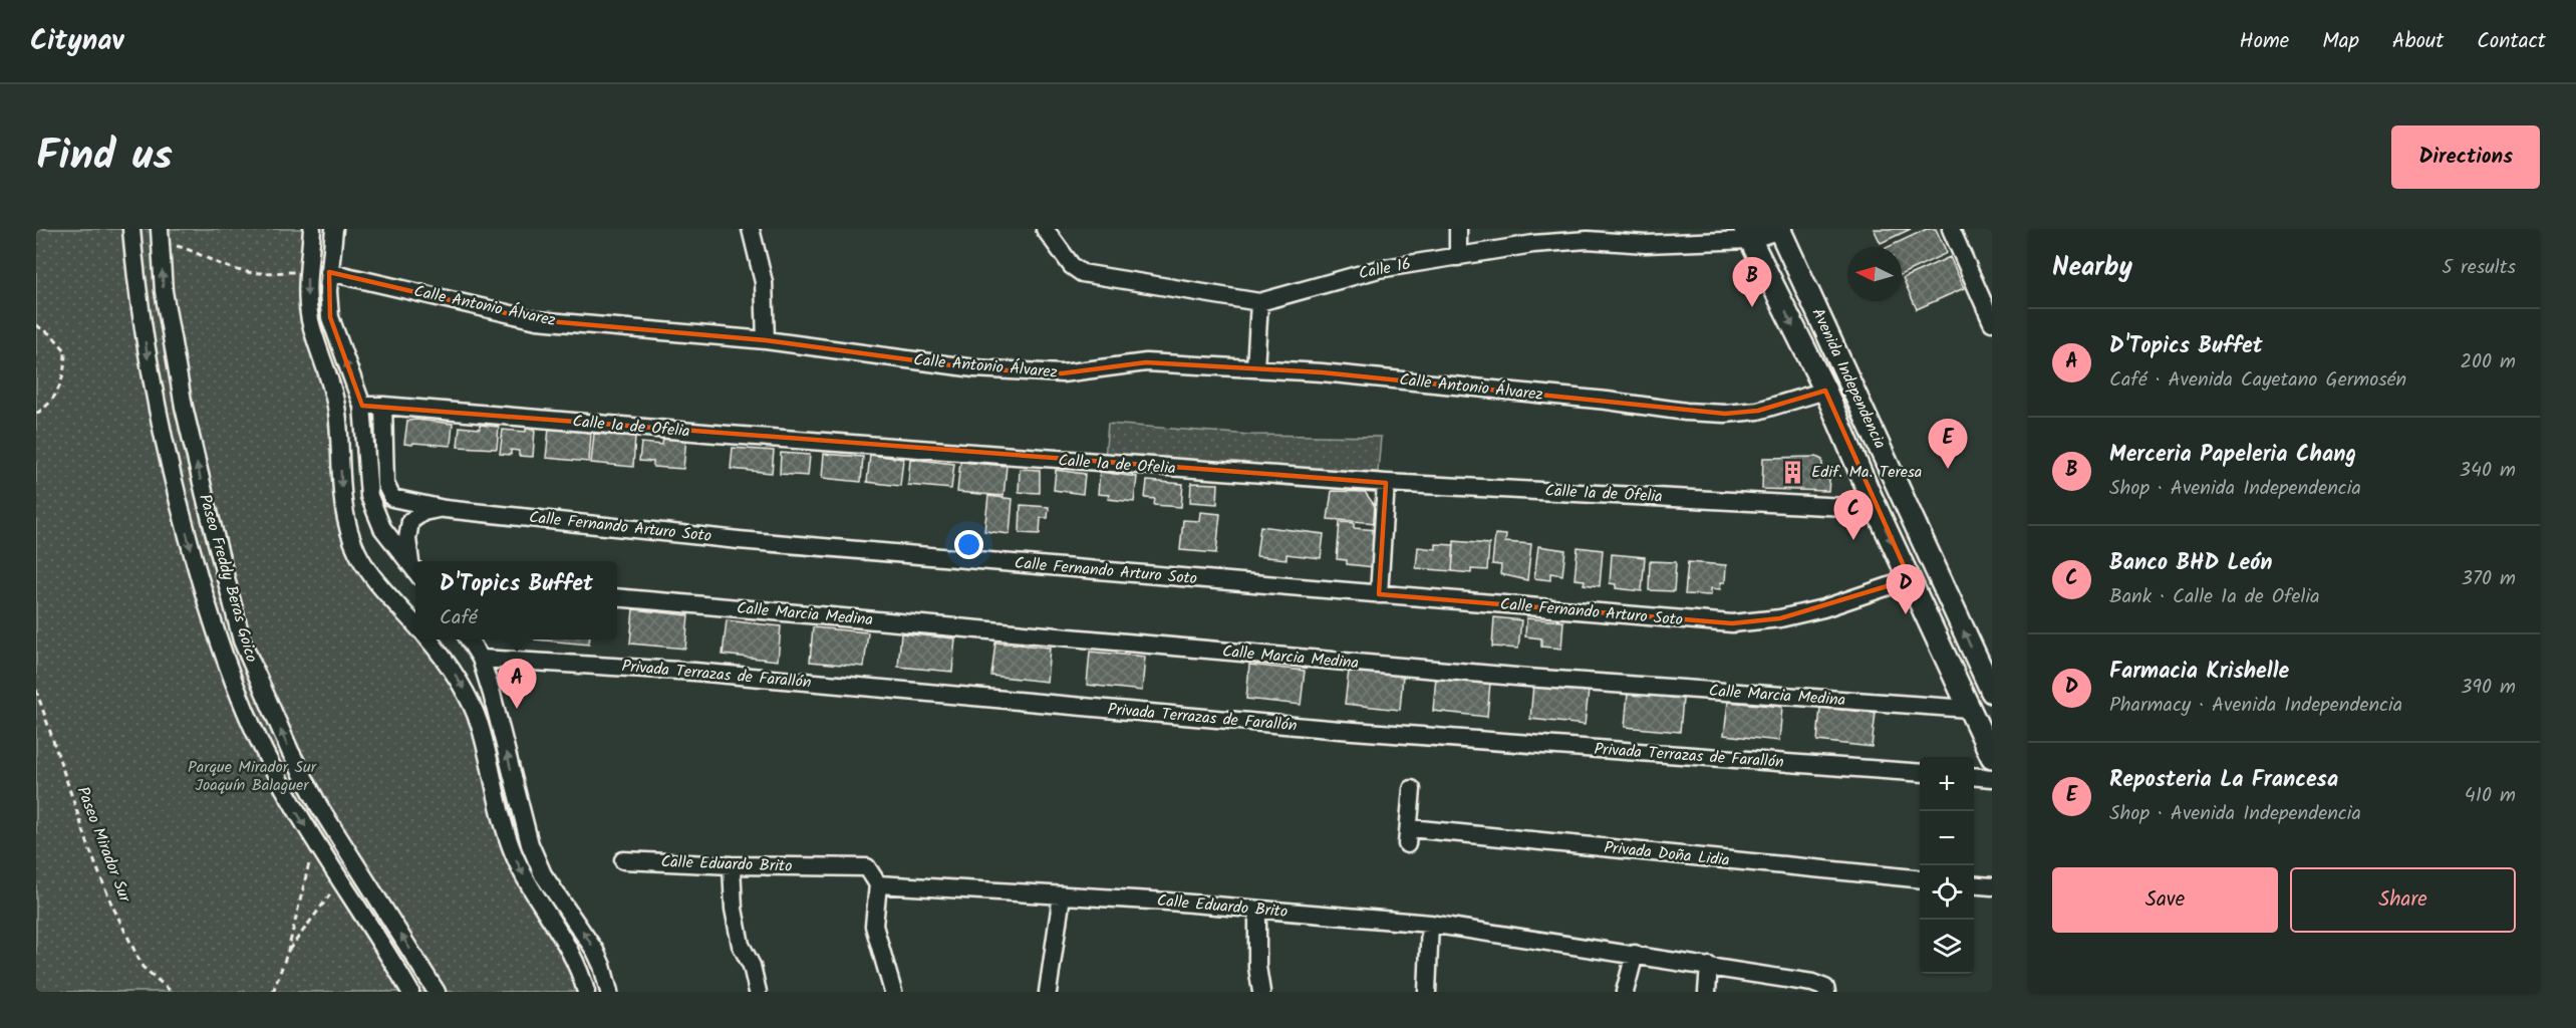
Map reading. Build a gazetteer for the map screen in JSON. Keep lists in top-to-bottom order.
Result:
{
  "streets": {
    "main road": ["Avenida Independencia"],
    "street": [
      "Calle 16",
      "Calle Antonio Álvarez",
      "Calle 1a de Ofelia",
      "Calle Fernando Arturo Soto",
      "Paseo Freddy Beras Goico",
      "Calle Marcia Medina",
      "Privada Terrazas de Farallón",
      "Privada Doña Lidia",
      "Calle Eduardo Brito"
    ],
    "path": ["Paseo Mirador Sur"]
  },
  "crossings": [
    ["Calle 16", "Avenida Independencia"],
    ["Calle Antonio Álvarez", "Avenida Independencia"],
    ["Avenida Independencia", "Calle 1a de Ofelia"],
    ["Avenida Independencia", "Calle Fernando Arturo Soto"],
    ["Avenida Independencia", "Calle Marcia Medina"],
    ["Calle 1a de Ofelia", "Calle Fernando Arturo Soto"]
  ],
  "parks": ["Parque Mirador Sur Joaquín Balaguer"],
  "places": {
    "building": ["Edif. Ma. Teresa"]
  },
  "north": "left",
  "page": {
    "header": "Citynav",
    "nav": [
      "Home",
      "Map",
      "About",
      "Contact"
    ],
    "title": "Find us",
    "buttons": [
      "Directions",
      ["Save", "Share"]
    ],
    "heading": ["Nearby", "5 results"],
    "pins": [
      "B",
      "E",
      "C",
      "D",
      "A"
    ],
    "list": [
      {
        "mark": "A",
        "name": "D'Topics Buffet",
        "note": "Café · Avenida Cayetano Germosén",
        "value": "200 m"
      },
      {
        "mark": "B",
        "name": "Merceria Papeleria Chang",
        "note": "Shop · Avenida Independencia",
        "value": "340 m"
      },
      {
        "mark": "C",
        "name": "Banco BHD León",
        "note": "Bank · Calle 1a de Ofelia",
        "value": "370 m"
      },
      {
        "mark": "D",
        "name": "Farmacia Krishelle",
        "note": "Pharmacy · Avenida Independencia",
        "value": "390 m"
      },
      {
        "mark": "E",
        "name": "Reposteria La Francesa",
        "note": "Shop · Avenida Independencia",
        "value": "410 m"
      }
    ],
    "popup": ["D'Topics Buffet", "Café"],
    "map_buttons": ["+", "−"]
  }
}
